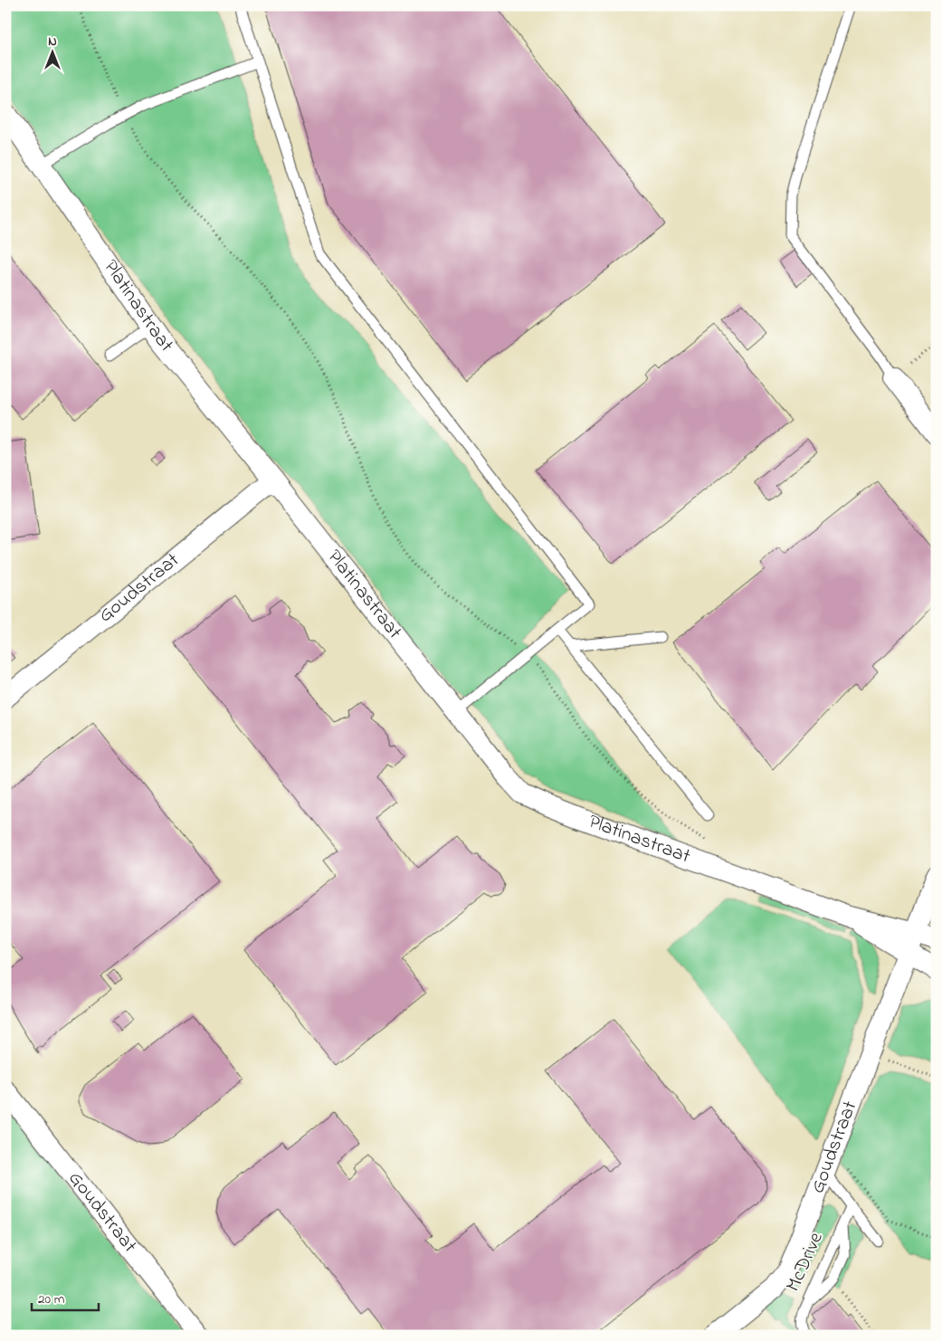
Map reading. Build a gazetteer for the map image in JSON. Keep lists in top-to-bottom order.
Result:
{
  "streets": {
    "street": ["Platinastraat", "Goudstraat"],
    "lane": ["McDrive"]
  },
  "crossings": [
    ["Platinastraat", "Goudstraat"]
  ],
  "scale_bar": "20 m",
  "north": "top"
}
